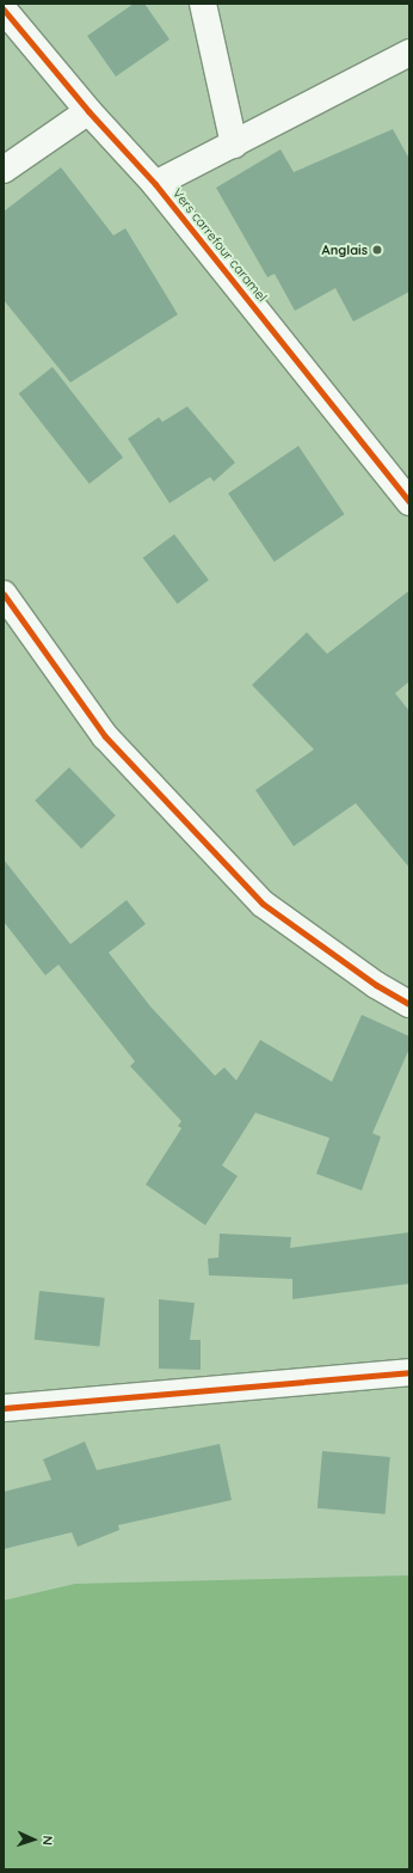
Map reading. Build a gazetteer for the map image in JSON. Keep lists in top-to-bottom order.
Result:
{
  "streets": {
    "street": ["Vers carrefour caramel"]
  },
  "places": ["Anglais"],
  "north": "right"
}
